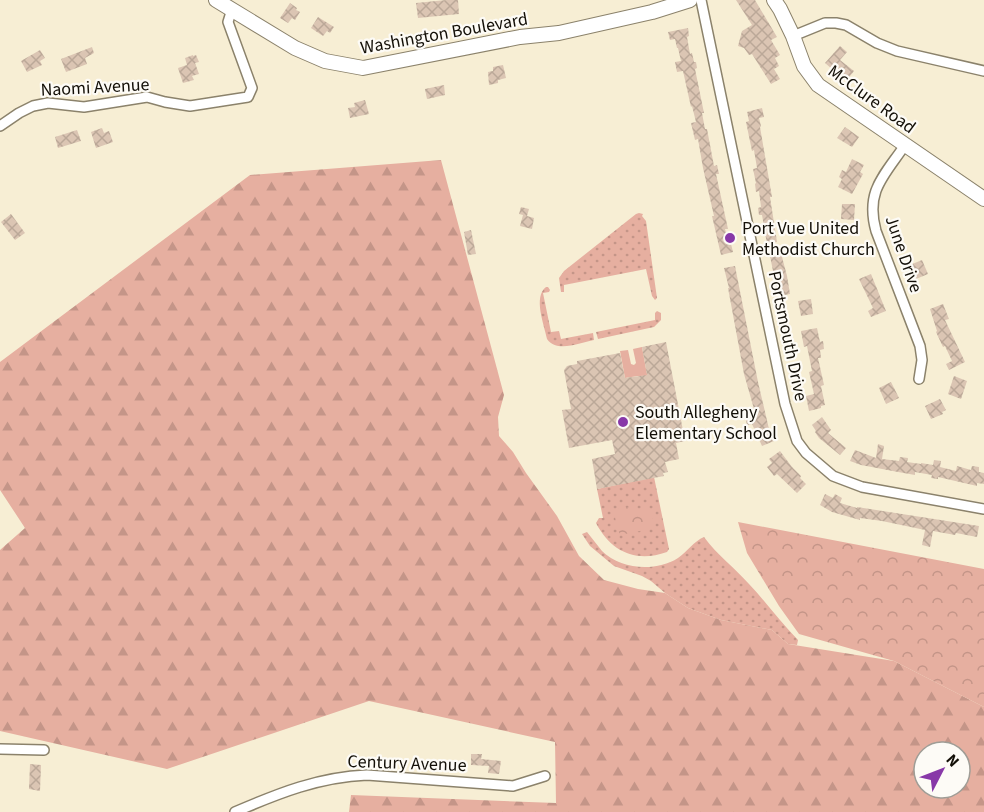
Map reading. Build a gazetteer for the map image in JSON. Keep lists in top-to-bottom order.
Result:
{
  "streets": {
    "street": [
      "Washington Boulevard",
      "Naomi Avenue",
      "McClure Road",
      "June Drive",
      "Portsmouth Drive",
      "Century Avenue"
    ]
  },
  "crossings": [
    ["Washington Boulevard", "Naomi Avenue"],
    ["McClure Road", "June Drive"]
  ],
  "places": ["Port Vue United Methodist Church", "South Allegheny Elementary School"],
  "north": "top right"
}
